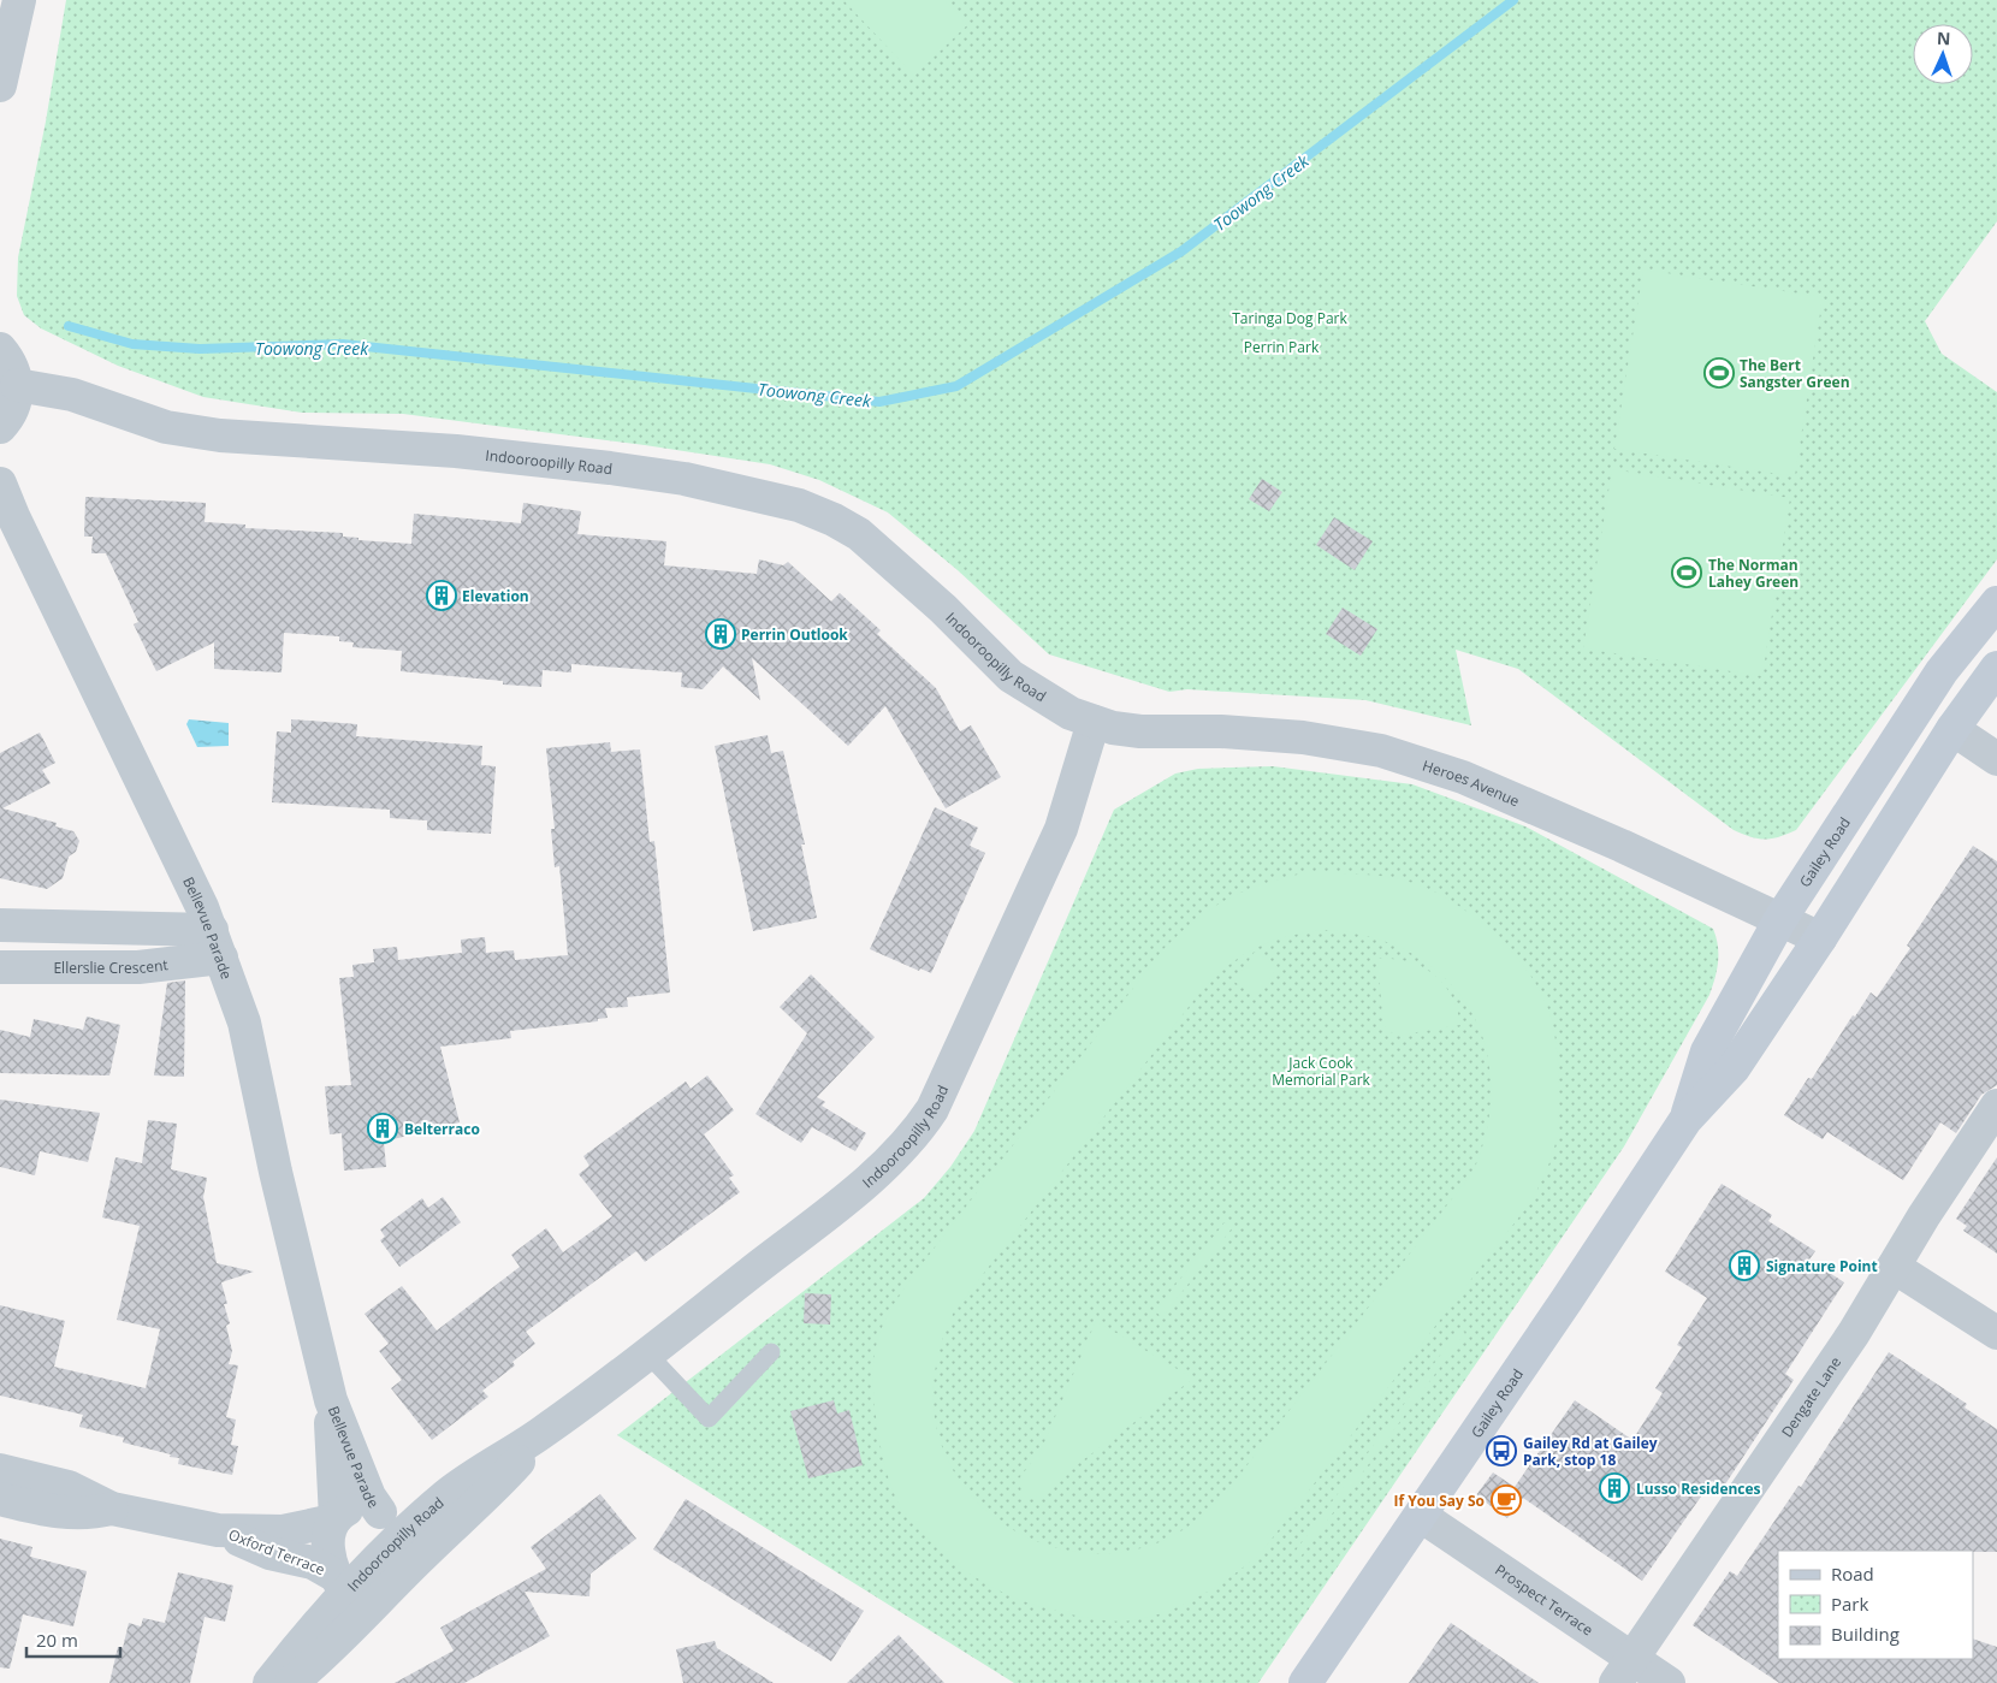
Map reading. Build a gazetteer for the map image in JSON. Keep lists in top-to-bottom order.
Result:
{
  "streets": {
    "main road": ["Gailey Road"],
    "street": [
      "Indooroopilly Road",
      "Heroes Avenue",
      "Bellevue Parade",
      "Ellerslie Crescent",
      "Dengate Lane",
      "Oxford Terrace",
      "Prospect Terrace"
    ]
  },
  "crossings": [
    ["Indooroopilly Road", "Heroes Avenue"],
    ["Indooroopilly Road", "Bellevue Parade"],
    ["Indooroopilly Road", "Oxford Terrace"],
    ["Heroes Avenue", "Gailey Road"],
    ["Gailey Road", "Prospect Terrace"],
    ["Bellevue Parade", "Ellerslie Crescent"],
    ["Bellevue Parade", "Oxford Terrace"],
    ["Dengate Lane", "Prospect Terrace"]
  ],
  "water": ["Toowong Creek"],
  "parks": ["Taringa Dog Park", "Perrin Park", "Jack Cook Memorial Park"],
  "places": {
    "sports": ["The Bert Sangster Green", "The Norman Lahey Green"],
    "building": [
      "Elevation",
      "Perrin Outlook",
      "Belterraco",
      "Signature Point",
      "Lusso Residences"
    ],
    "bus stop": ["Gailey Rd at Gailey Park, stop 18"],
    "cafe": ["If You Say So"]
  },
  "legend": ["Road", "Park", "Building"],
  "scale_bar": "20 m",
  "north": "top"
}
